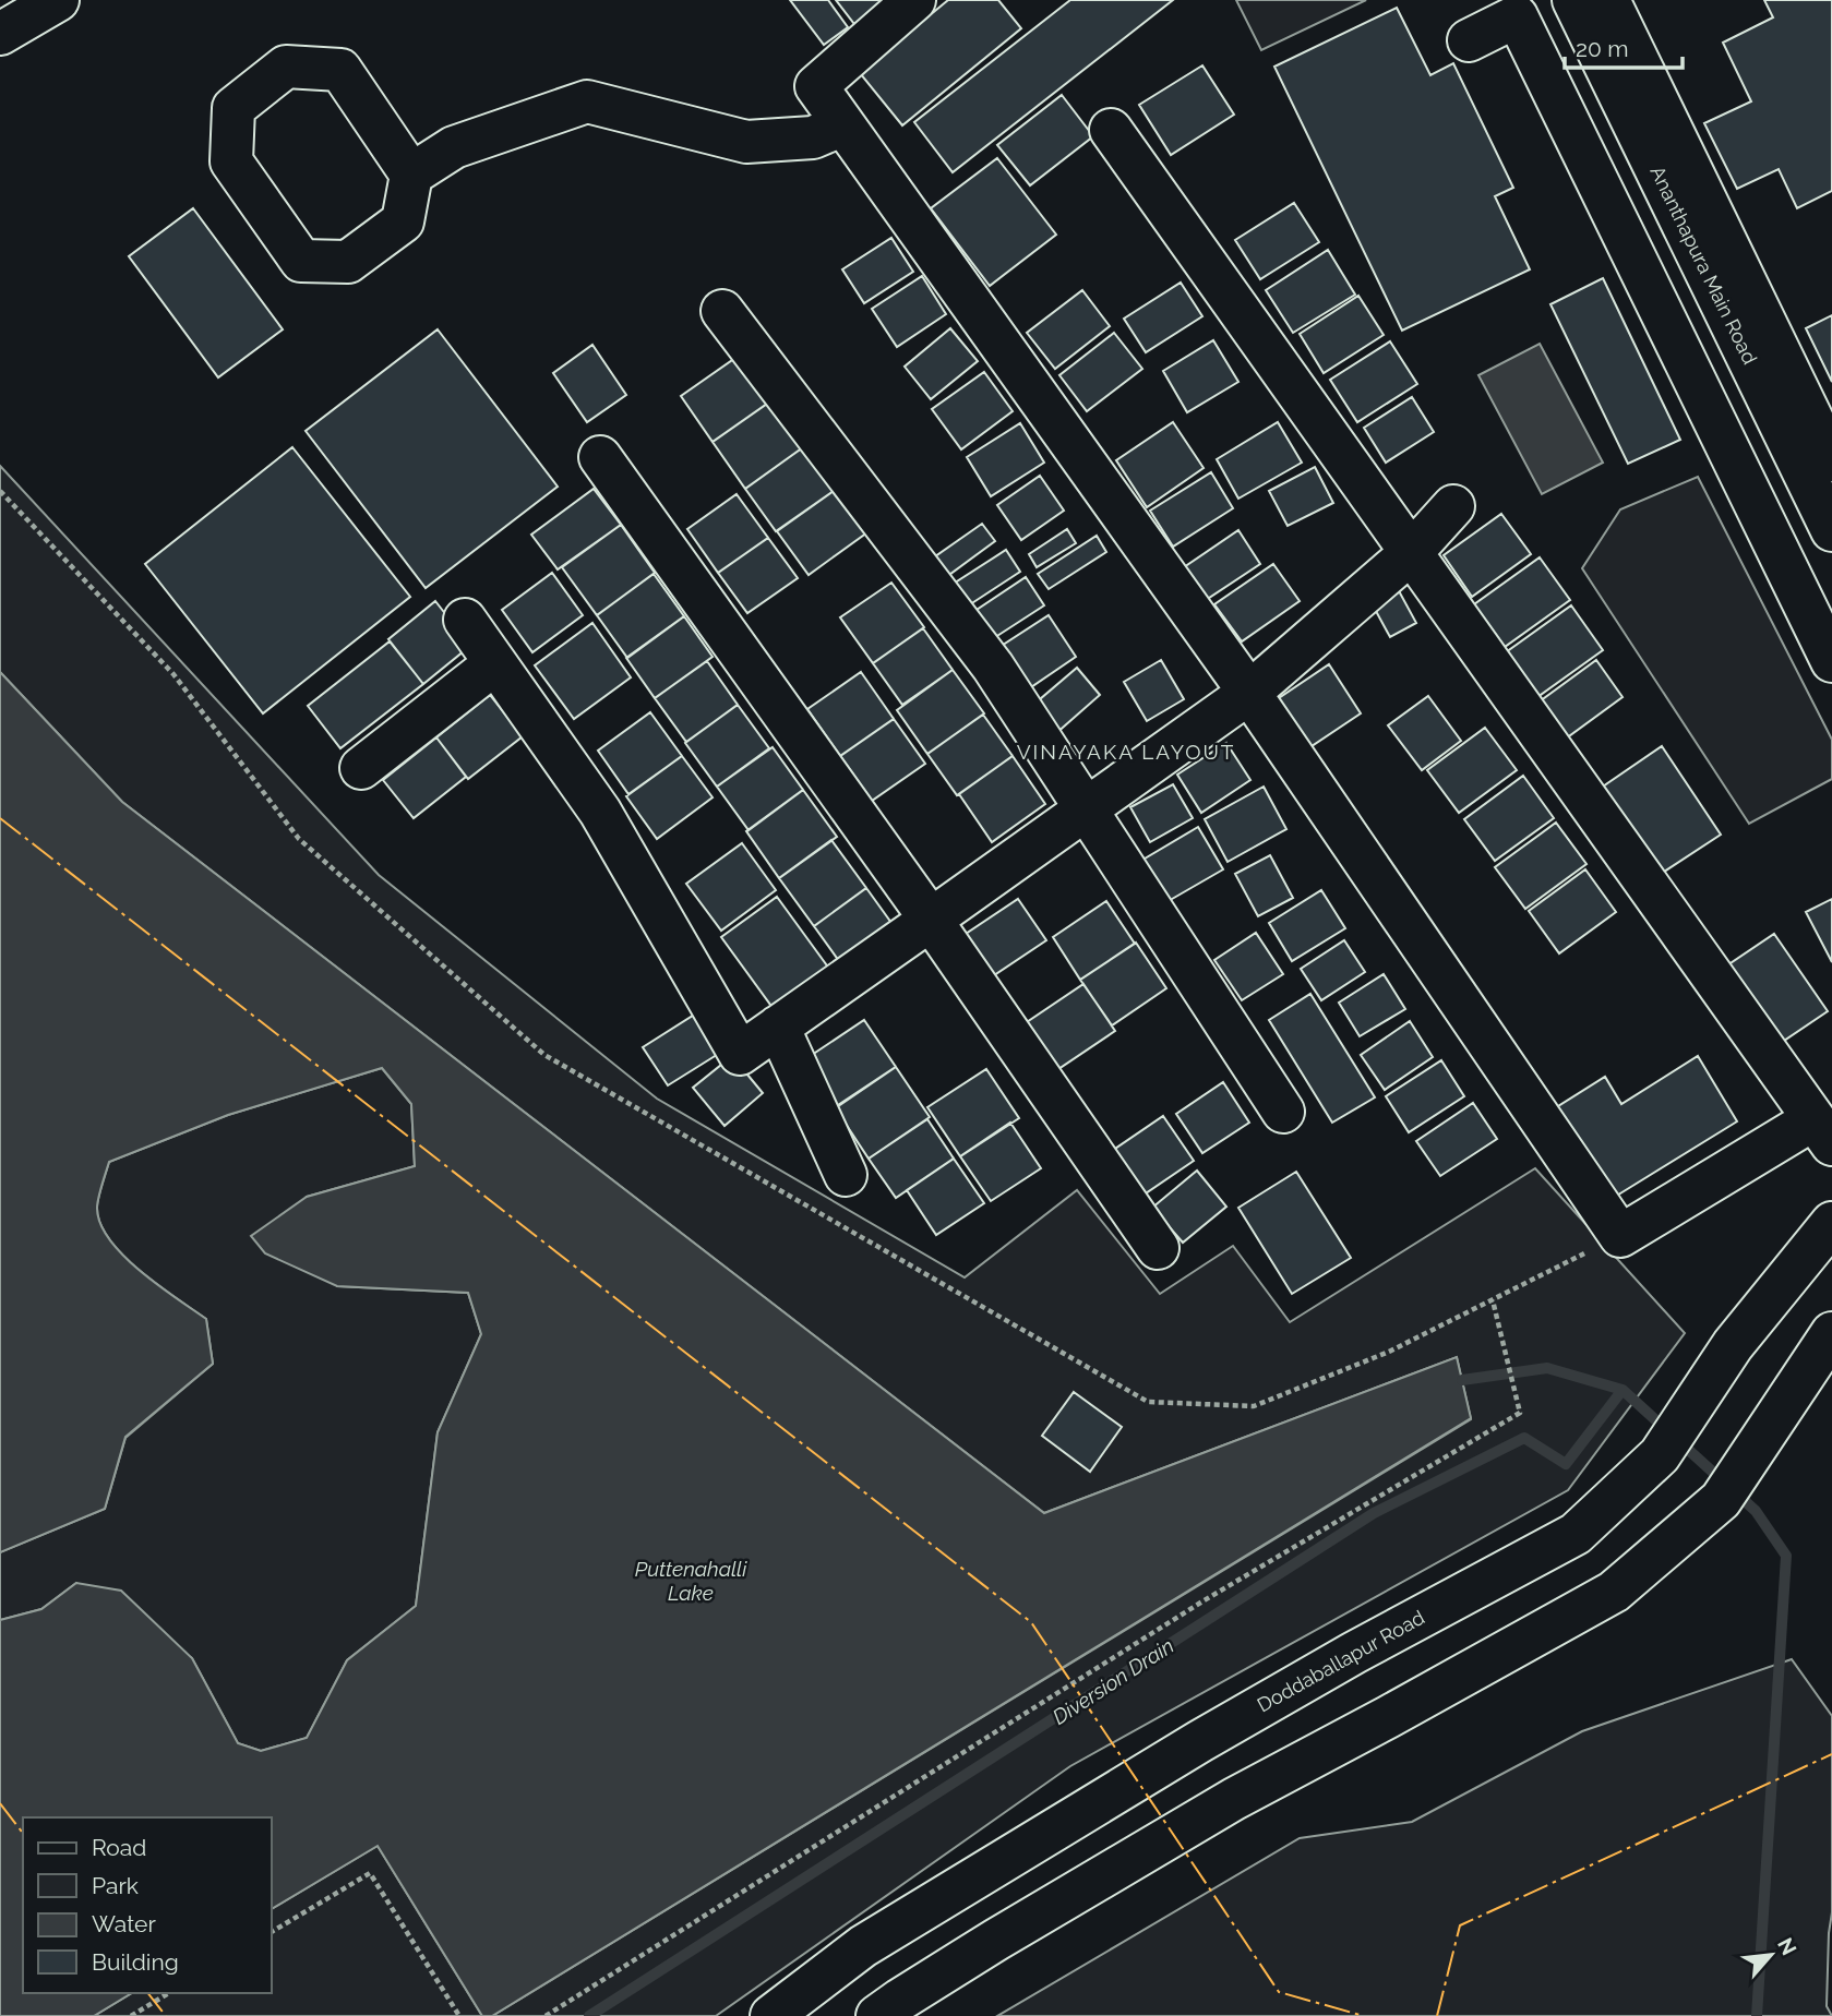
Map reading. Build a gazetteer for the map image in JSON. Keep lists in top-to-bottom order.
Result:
{
  "streets": {
    "street": ["Ananthapura Main Road", "Doddaballapur Road"]
  },
  "districts": ["VINAYAKA LAYOUT"],
  "water": ["Puttenahalli Lake", "Diversion Drain"],
  "legend": [
    "Road",
    "Park",
    "Water",
    "Building"
  ],
  "scale_bar": "20 m",
  "north": "top right"
}
